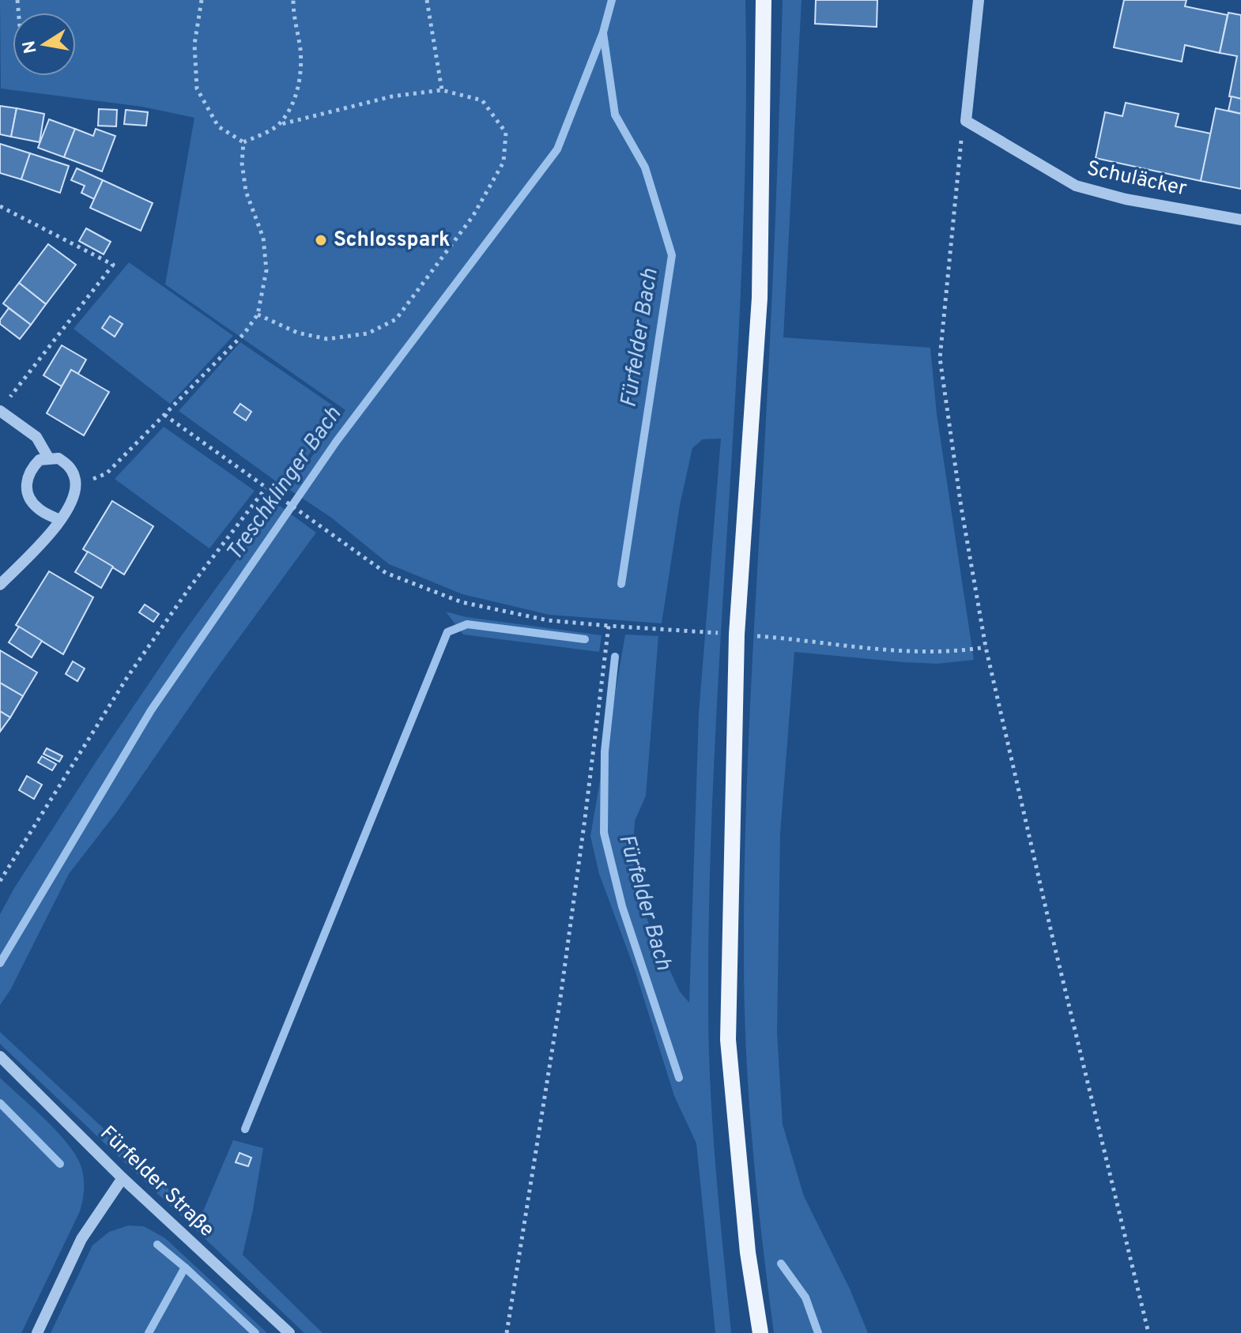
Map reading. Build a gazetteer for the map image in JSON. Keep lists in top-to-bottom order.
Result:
{
  "streets": {
    "street": ["Schuläcker", "Fürfelder Straße"]
  },
  "water": ["Fürfelder Bach", "Treschklinger Bach"],
  "places": ["Schlosspark"],
  "north": "left"
}
